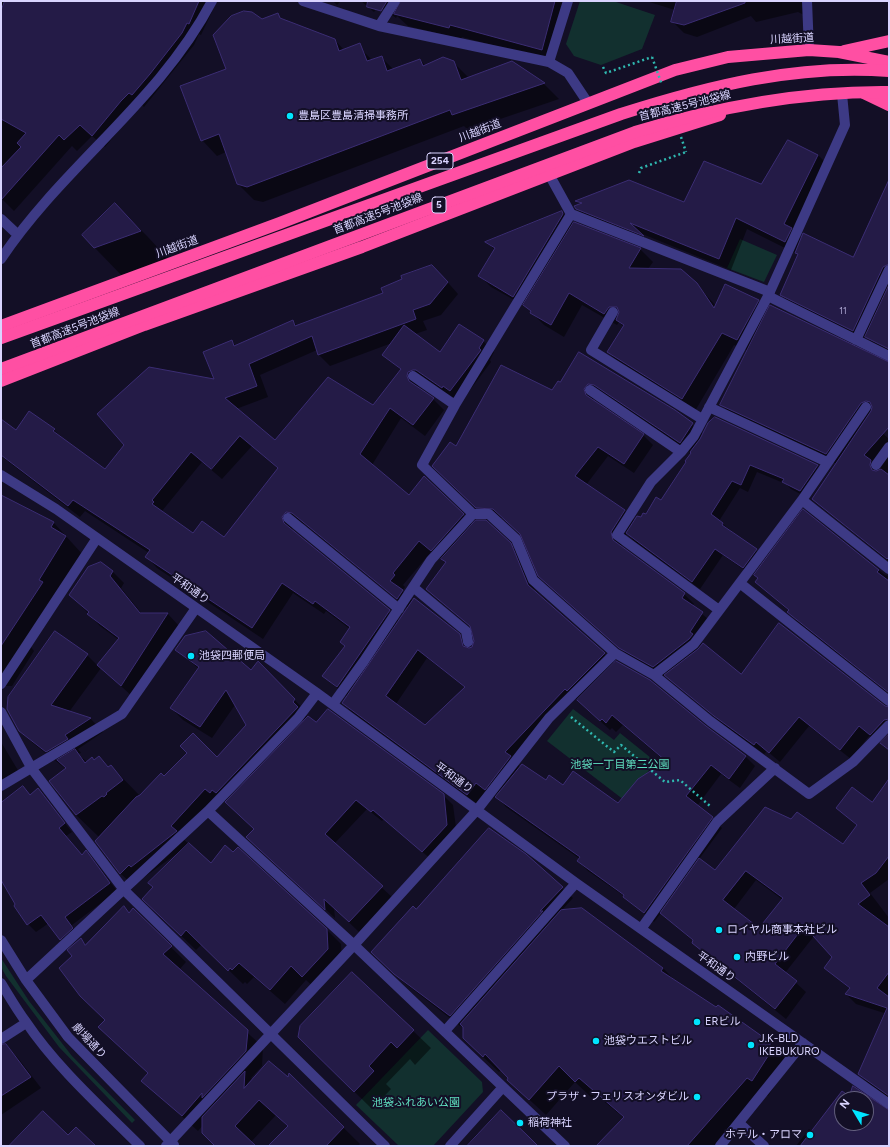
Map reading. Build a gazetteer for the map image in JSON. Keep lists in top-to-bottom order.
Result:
{
  "streets": {
    "highway": [
      "川越街道",
      "首都高速5号池袋線",
      "254",
      "5"
    ],
    "street": ["平和通り", "劇場通り"]
  },
  "parks": ["池袋一丁目第二公園", "池袋ふれあい公園"],
  "places": [
    "豊島区豊島清掃事務所",
    "池袋四郵便局",
    "ロイヤル商事本社ビル",
    "内野ビル",
    "ERビル",
    "池袋ウエストビル",
    "J.K-BLD IKEBUKURO",
    "プラザ・フェリスオンダビル",
    "稲荷神社",
    "ホテル・アロマ"
  ],
  "house_numbers": ["11"],
  "north": "top left"
}
